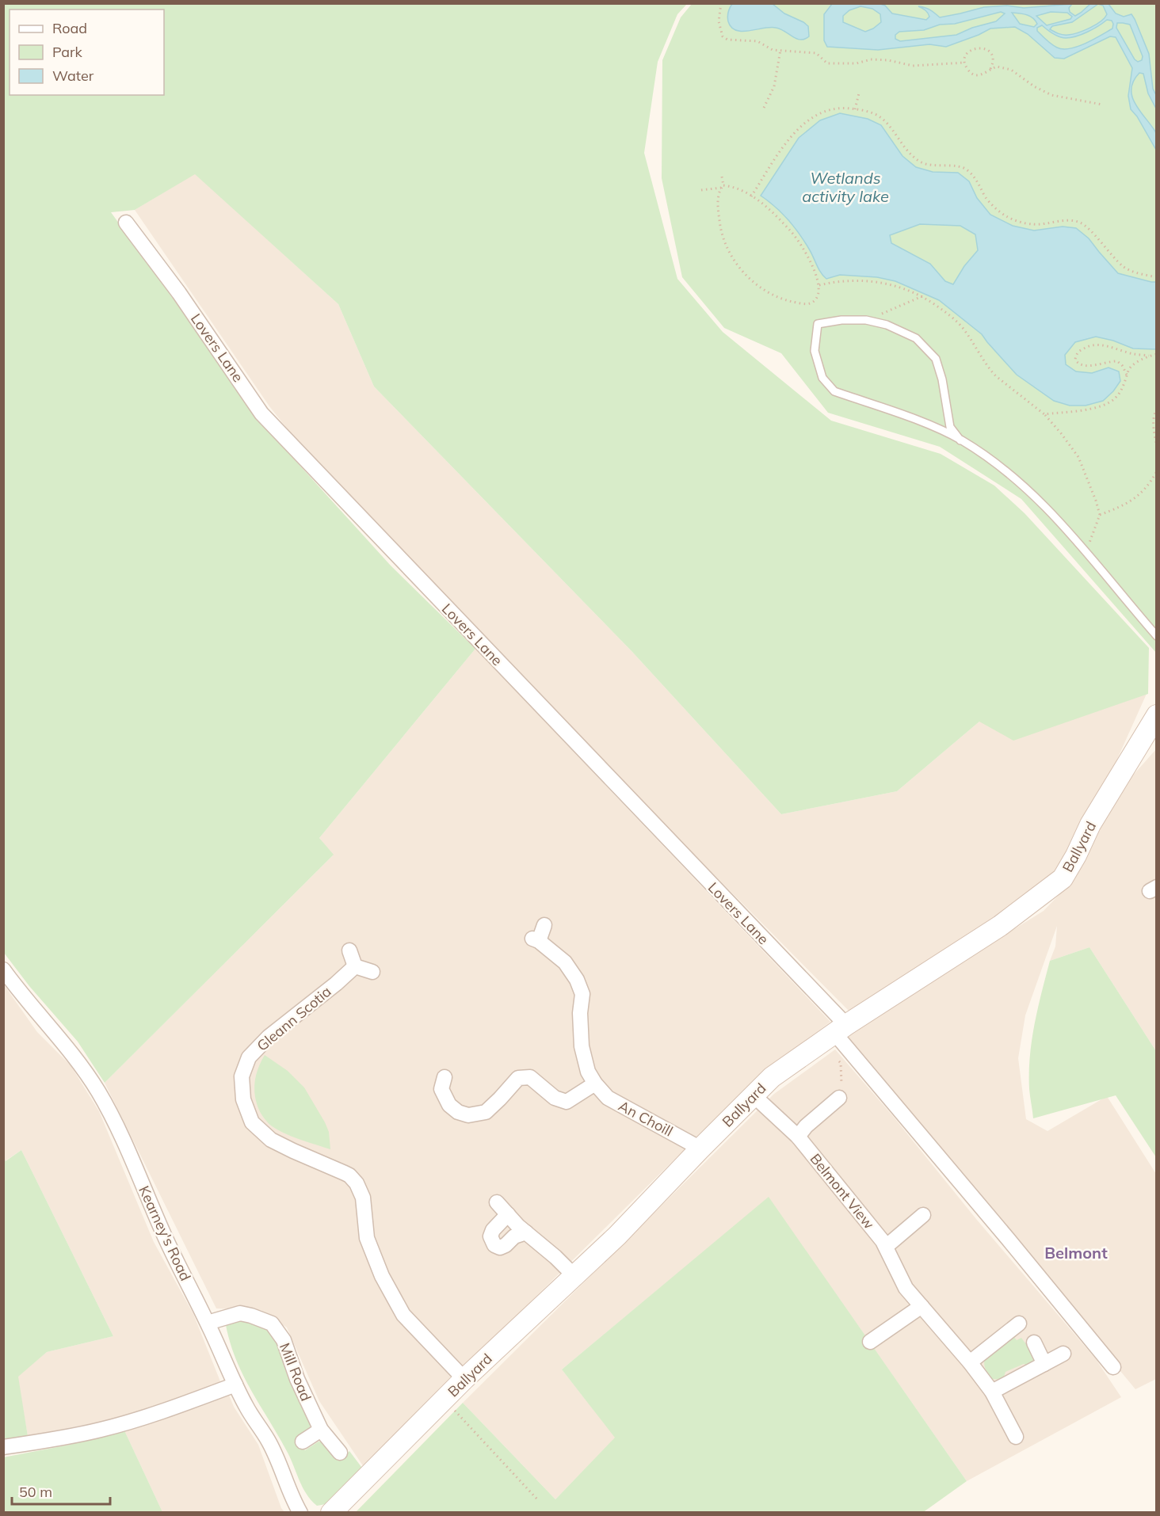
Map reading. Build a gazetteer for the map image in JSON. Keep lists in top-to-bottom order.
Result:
{
  "streets": {
    "street": [
      "Lovers Lane",
      "Ballyard",
      "Gleann Scotia",
      "An Choill",
      "Belmont View",
      "Kearney's Road",
      "Mill Road"
    ]
  },
  "crossings": [
    ["Lovers Lane", "Ballyard"],
    ["Ballyard", "Gleann Scotia"],
    ["Ballyard", "An Choill"],
    ["Ballyard", "Belmont View"],
    ["Kearney's Road", "Mill Road"]
  ],
  "districts": ["Belmont"],
  "water": ["Wetlands activity lake"],
  "legend": ["Road", "Park", "Water"],
  "scale_bar": "50 m"
}
